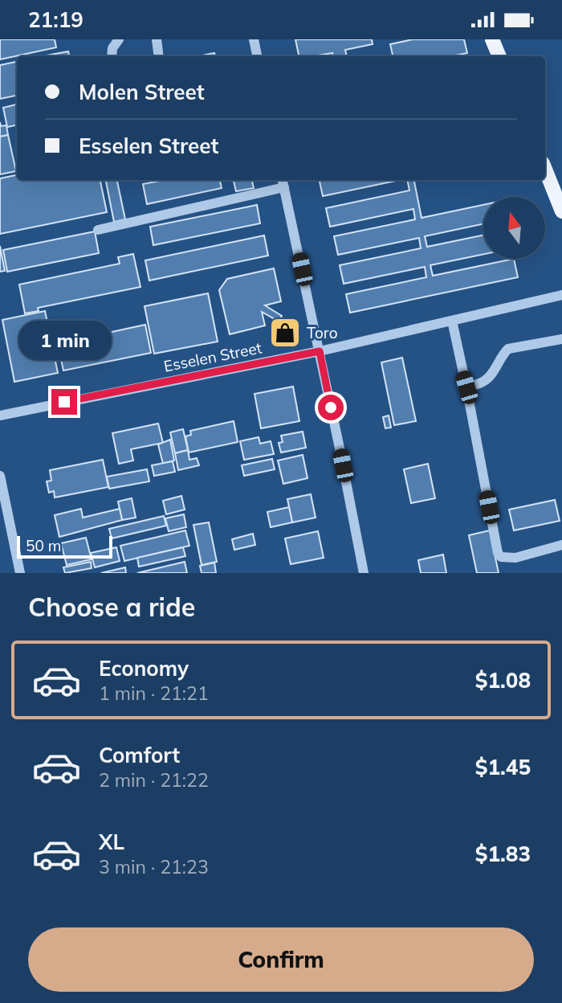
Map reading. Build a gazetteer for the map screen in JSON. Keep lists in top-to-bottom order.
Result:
{
  "streets": {
    "street": ["Esselen Street"]
  },
  "places": {
    "shop": ["Toro"]
  },
  "scale_bar": "50 m",
  "north": "top",
  "page": {
    "status": "21:19",
    "banner": ["Molen Street", "Esselen Street"],
    "bubble": "1 min",
    "scale": "50 m",
    "heading": "Choose a ride",
    "list": [
      {
        "name": "Economy",
        "note": "1 min · 21:21",
        "value": "$1.08"
      },
      {
        "name": "Comfort",
        "note": "2 min · 21:22",
        "value": "$1.45"
      },
      {
        "name": "XL",
        "note": "3 min · 21:23",
        "value": "$1.83"
      }
    ],
    "buttons": "Confirm"
  }
}
